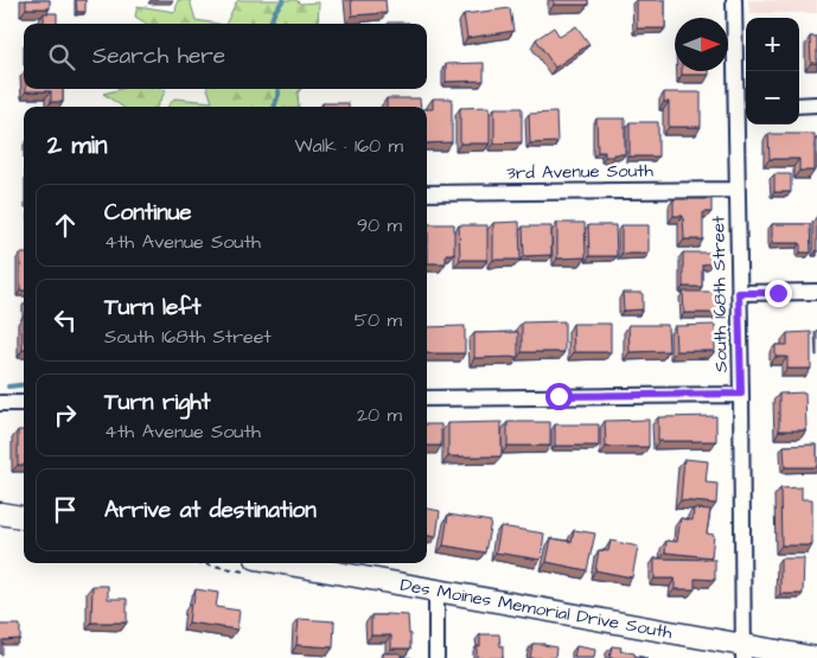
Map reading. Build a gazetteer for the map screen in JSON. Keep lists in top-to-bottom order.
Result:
{
  "streets": {
    "main road": ["Des Moines Memorial Drive South"],
    "street": ["3rd Avenue South", "South 168th Street"]
  },
  "crossings": [
    ["3rd Avenue South", "South 168th Street"],
    ["South 168th Street", "Des Moines Memorial Drive South"]
  ],
  "north": "right",
  "page": {
    "map_buttons": ["+", "−"],
    "search": "Search here",
    "heading": ["2 min", "Walk · 160 m"],
    "list": [
      ["Continue", "4th Avenue South", "90 m"],
      ["Turn left", "South 168th Street", "50 m"],
      ["Turn right", "4th Avenue South", "20 m"],
      "Arrive at destination"
    ]
  }
}
